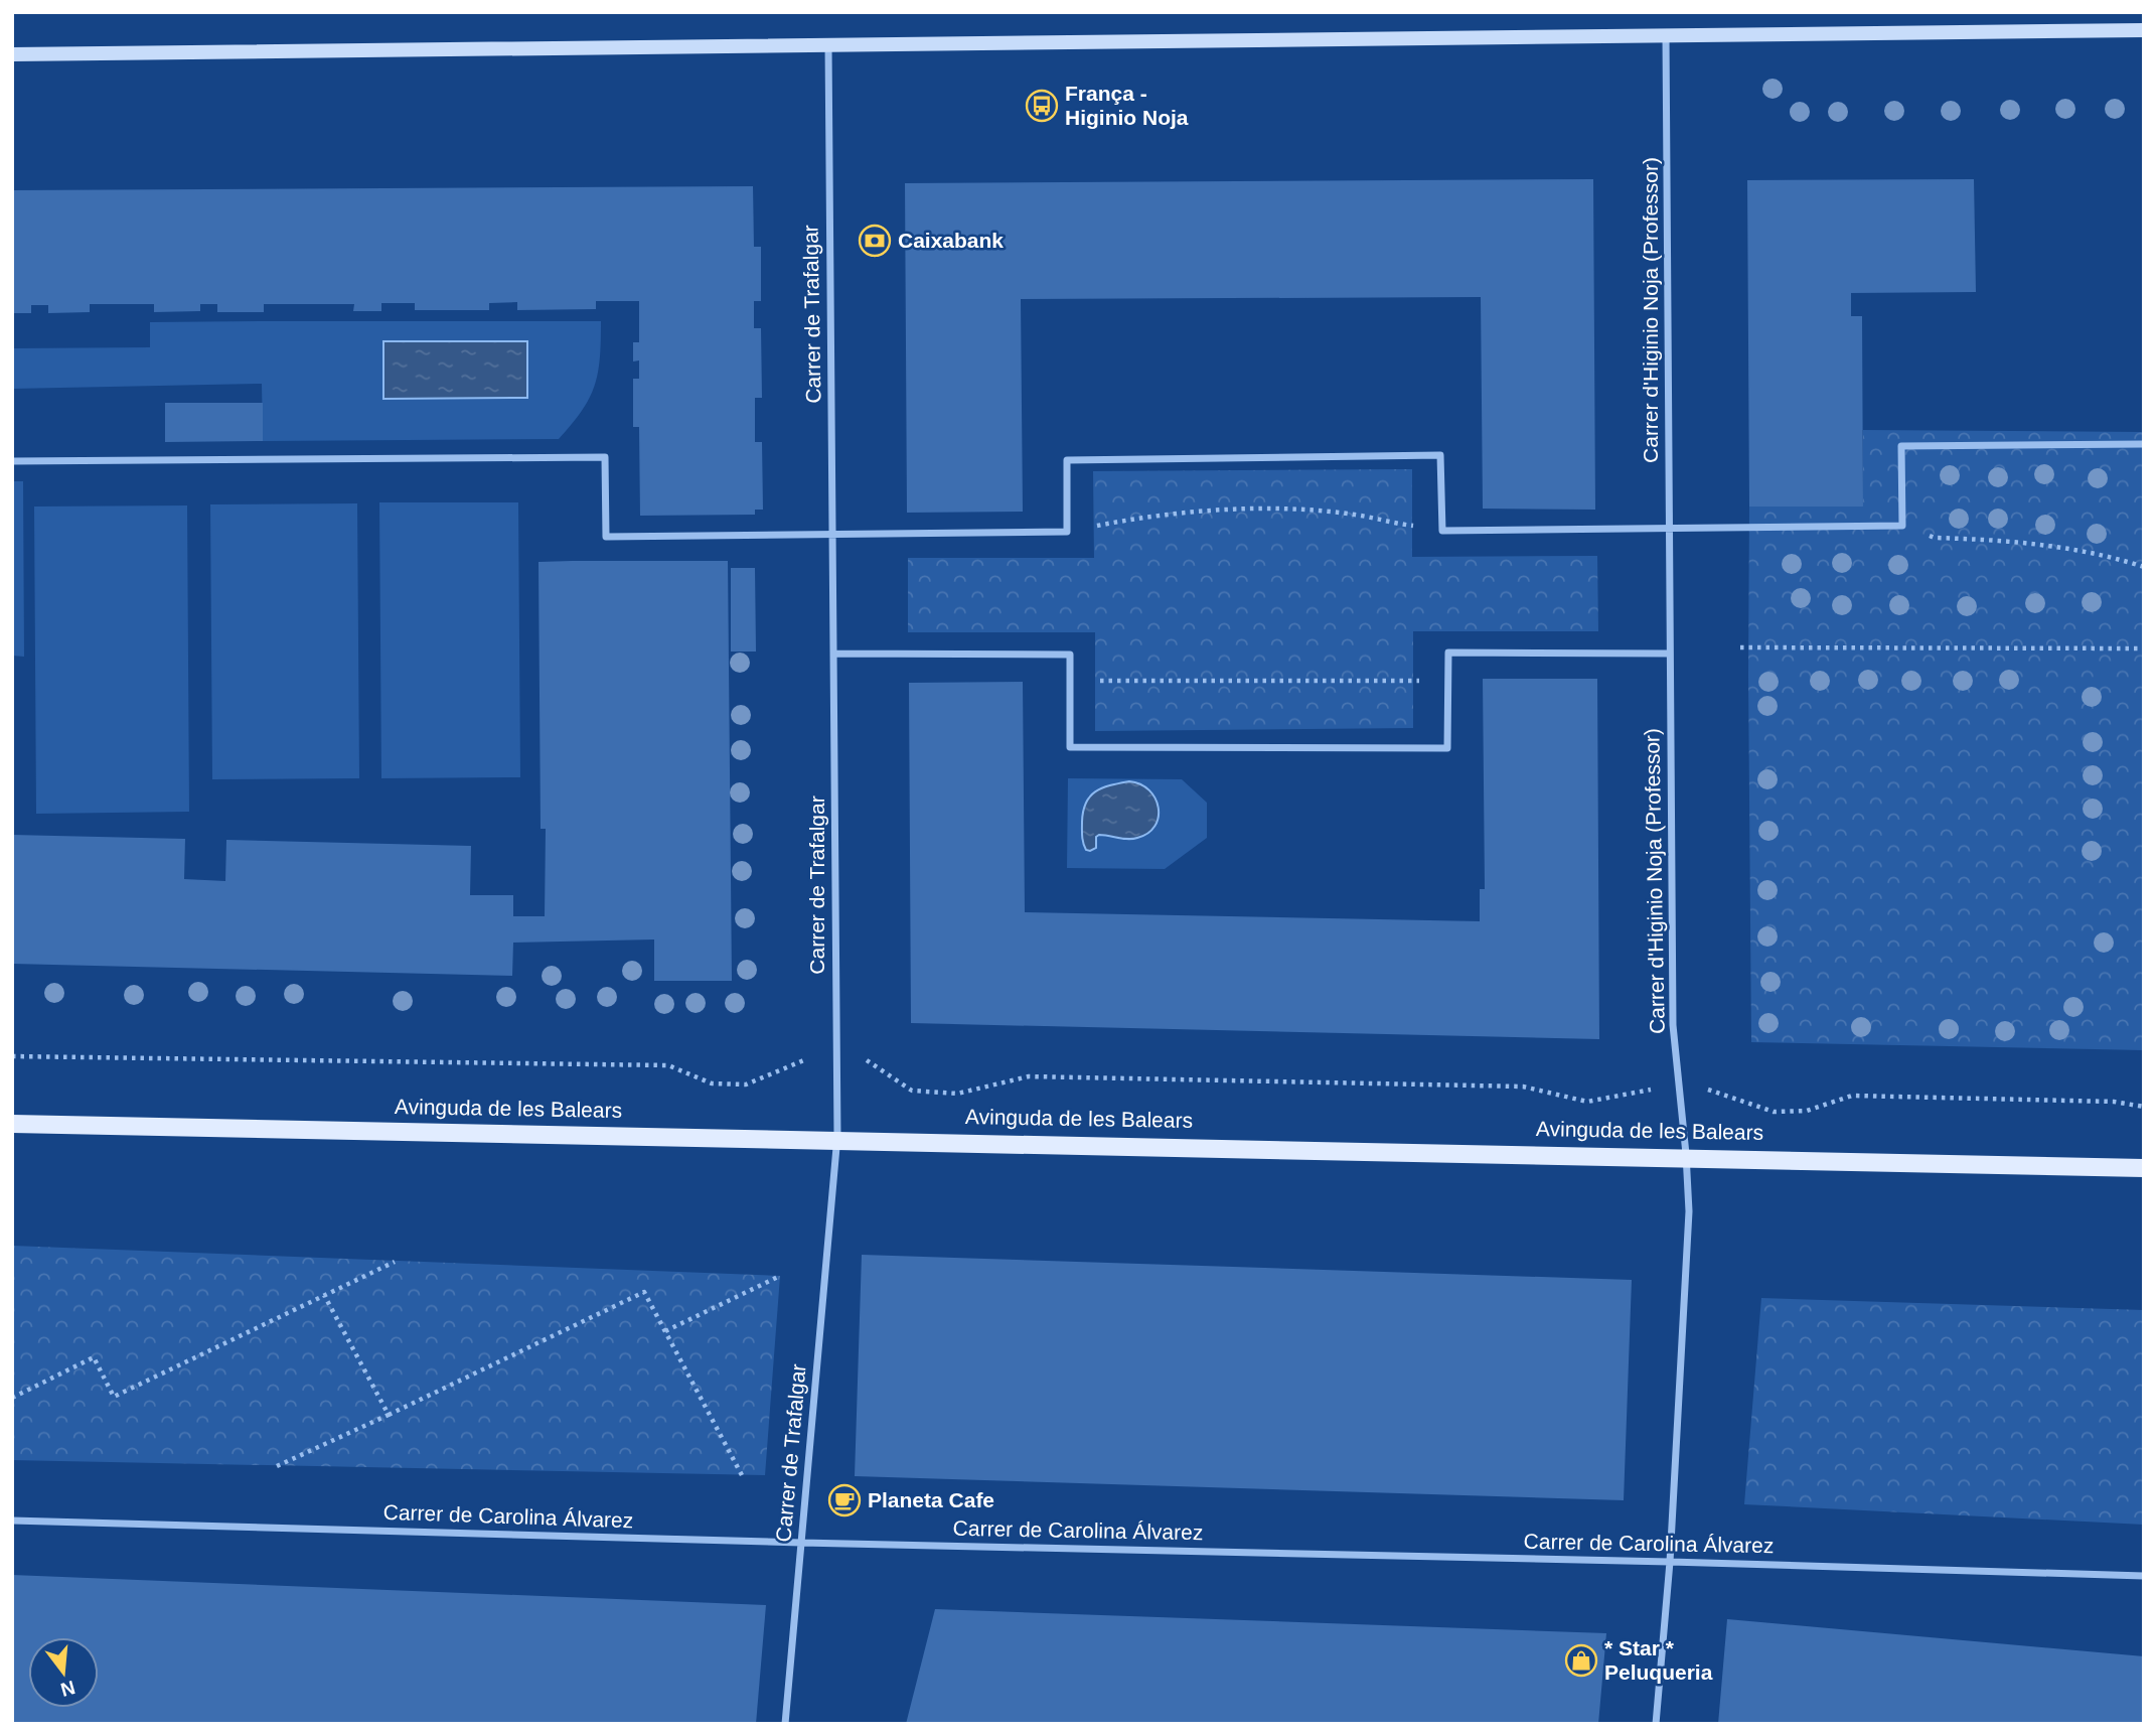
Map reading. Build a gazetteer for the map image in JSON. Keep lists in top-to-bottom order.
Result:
{
  "streets": {
    "main road": ["Avinguda de les Balears"],
    "street": ["Carrer d'Higinio Noja (Professor)", "Carrer de Trafalgar", "Carrer de Carolina Álvarez"]
  },
  "crossings": [
    ["Carrer d'Higinio Noja (Professor)", "Avinguda de les Balears"],
    ["Carrer d'Higinio Noja (Professor)", "Carrer de Carolina Álvarez"],
    ["Carrer de Trafalgar", "Avinguda de les Balears"],
    ["Carrer de Trafalgar", "Carrer de Carolina Álvarez"]
  ],
  "places": {
    "bus stop": ["França - Higinio Noja"],
    "bank": ["Caixabank"],
    "cafe": ["Planeta Cafe"],
    "shop": ["* Star * Peluqueria"]
  },
  "north": "bottom"
}
